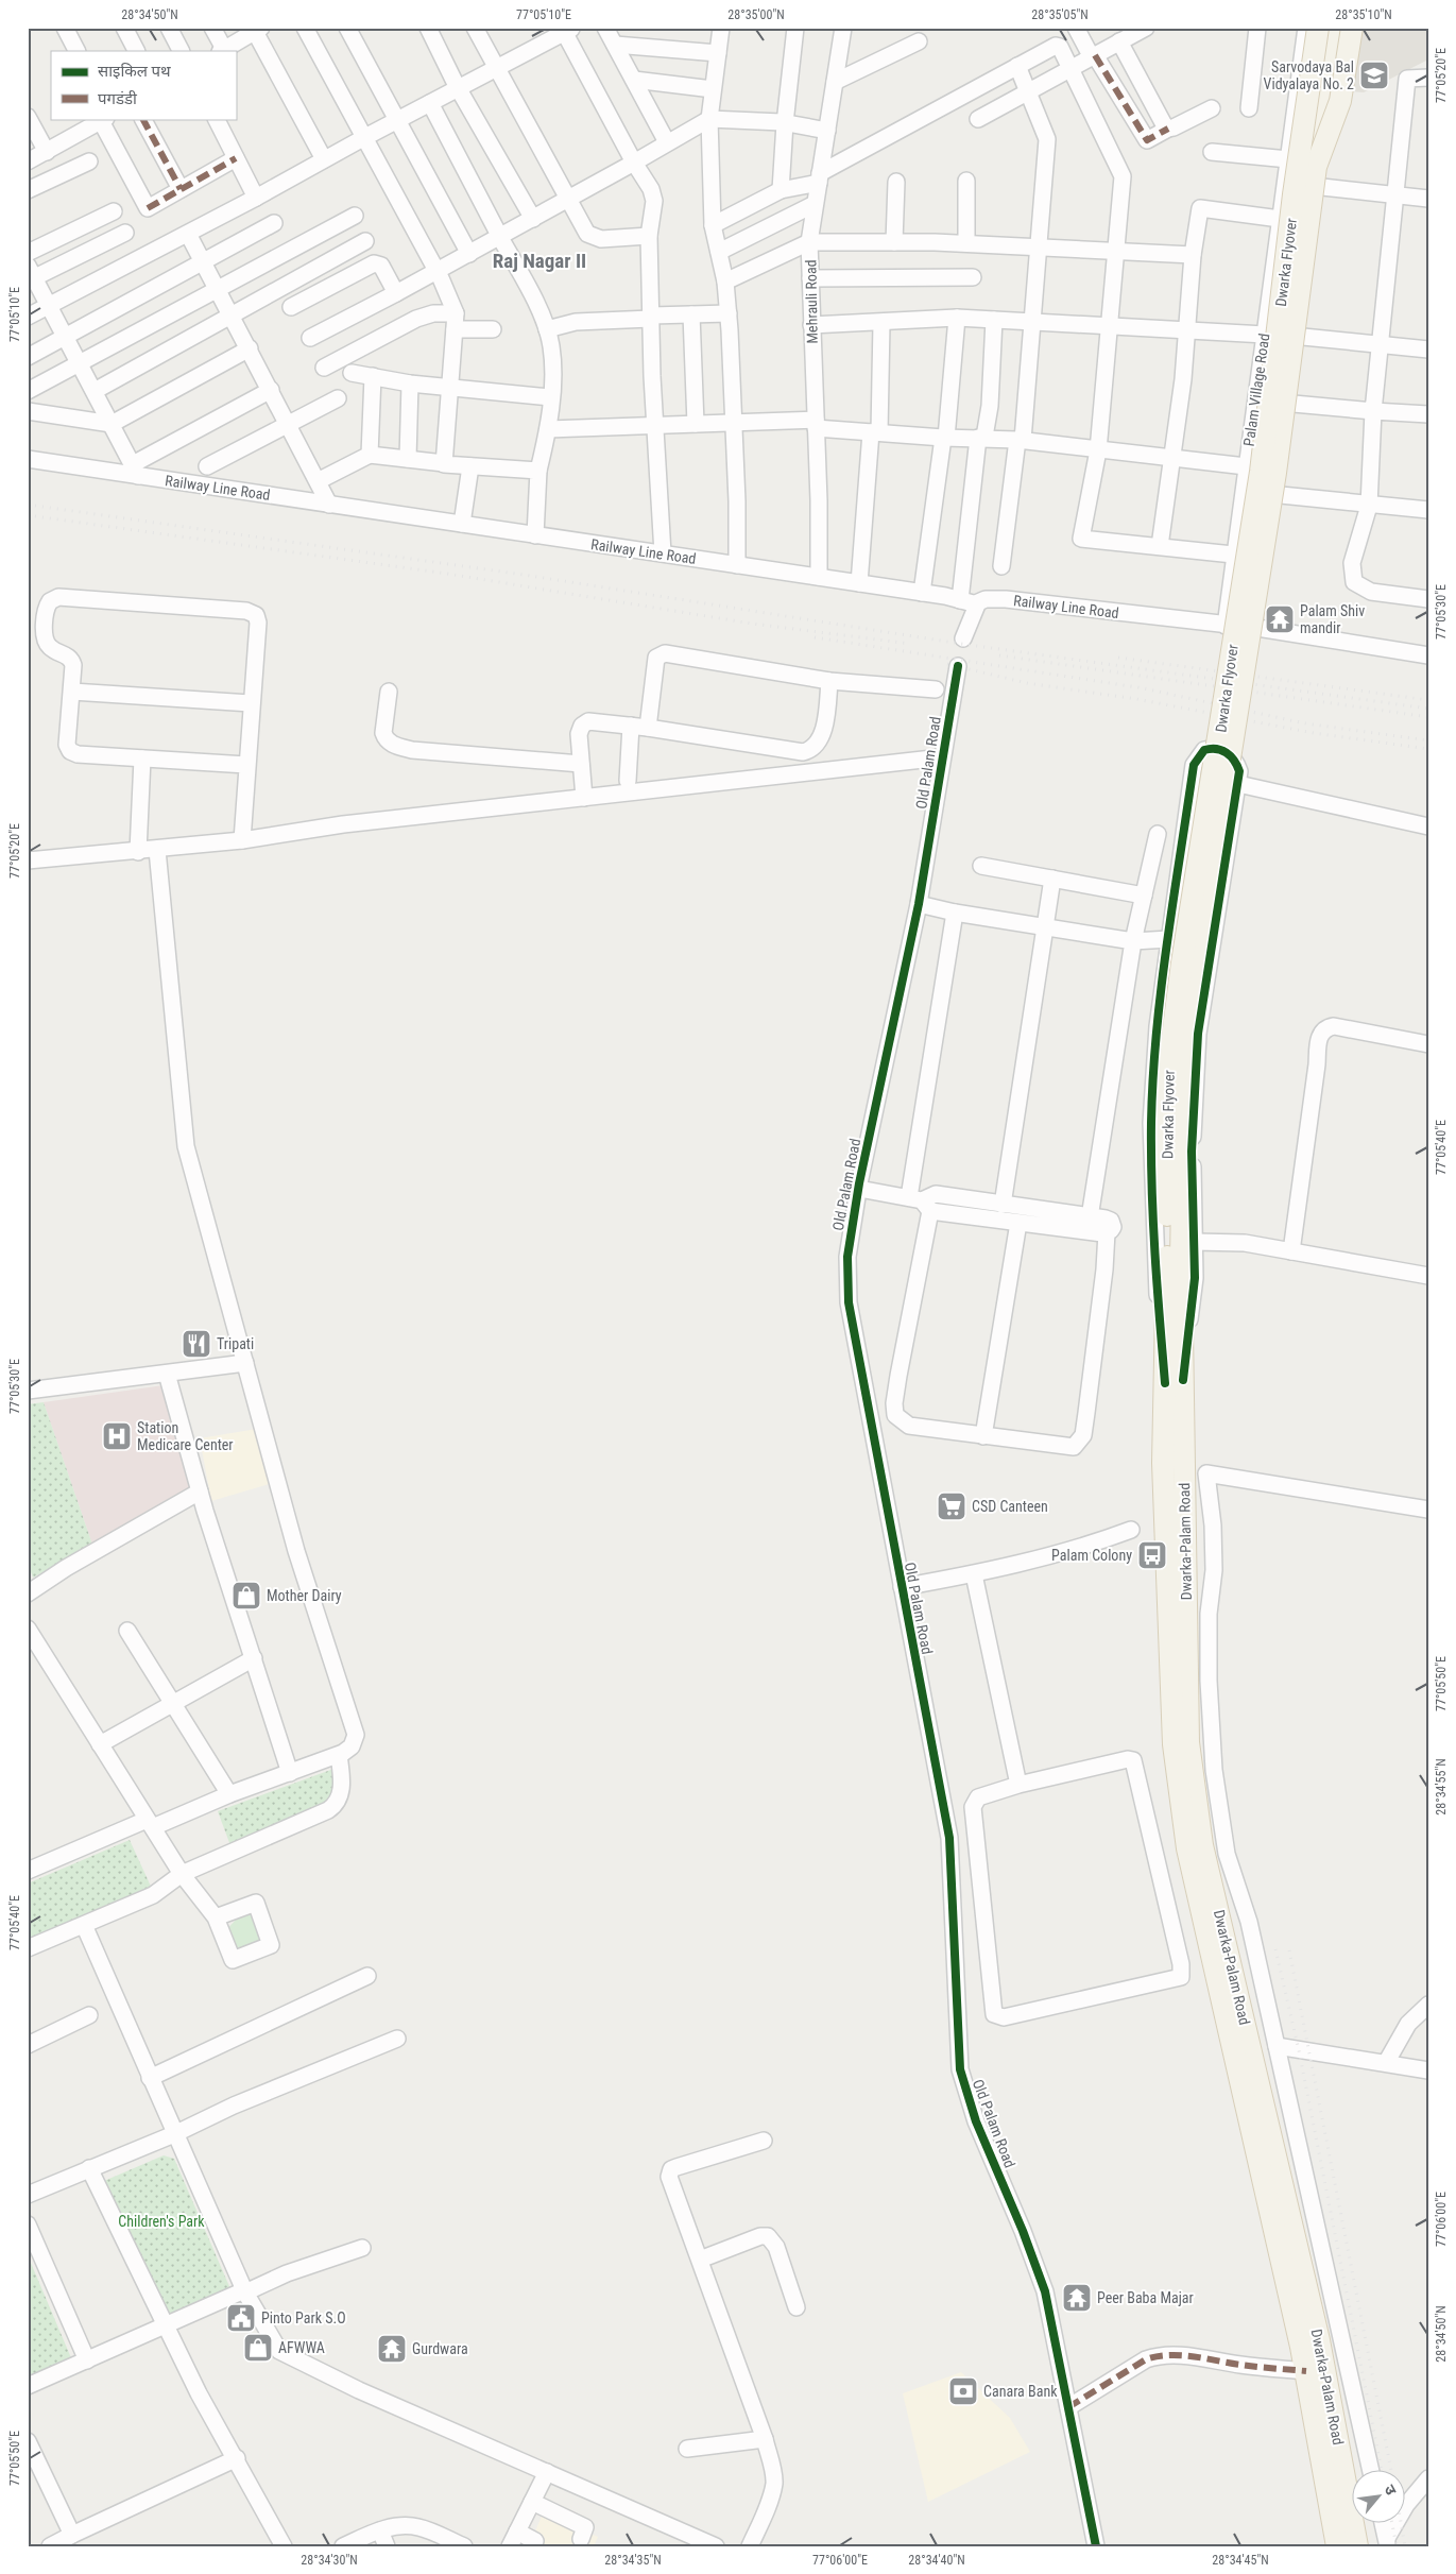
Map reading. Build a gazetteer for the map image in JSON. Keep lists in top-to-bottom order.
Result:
{
  "streets": {
    "main road": ["Dwarka Flyover", "Dwarka-Palam Road"],
    "street": [
      "Mehrauli Road",
      "Palam Village Road",
      "Railway Line Road",
      "Old Palam Road"
    ]
  },
  "crossings": [
    ["Dwarka Flyover", "Dwarka-Palam Road"],
    ["Mehrauli Road", "Railway Line Road"],
    ["Palam Village Road", "Railway Line Road"]
  ],
  "districts": ["Raj Nagar II"],
  "parks": ["Children's Park"],
  "places": {
    "school or university": ["Sarvodaya Bal Vidyalaya No. 2"],
    "temple": ["Palam Shiv mandir", "Peer Baba Majar", "Gurdwara"],
    "restaurant": ["Tripati"],
    "hospital": ["Station Medicare Center"],
    "supermarket": ["CSD Canteen"],
    "bus stop": ["Palam Colony"],
    "shop": ["Mother Dairy", "AFWWA"],
    "public building": ["Pinto Park S.O"],
    "bank": ["Canara Bank"]
  },
  "legend": ["साइकिल पथ", "पगडंडी"],
  "north": "top right",
  "coordinates": [
    "28°34'50\"N",
    "77°05'10\"E",
    "28°35'00\"N",
    "28°35'05\"N",
    "28°35'10\"N",
    "77°05'20\"E",
    "77°05'30\"E",
    "77°05'40\"E",
    "77°05'50\"E",
    "28°34'55\"N",
    "77°06'00\"E",
    "28°34'30\"N",
    "28°34'35\"N",
    "28°34'40\"N",
    "28°34'45\"N"
  ]
}
